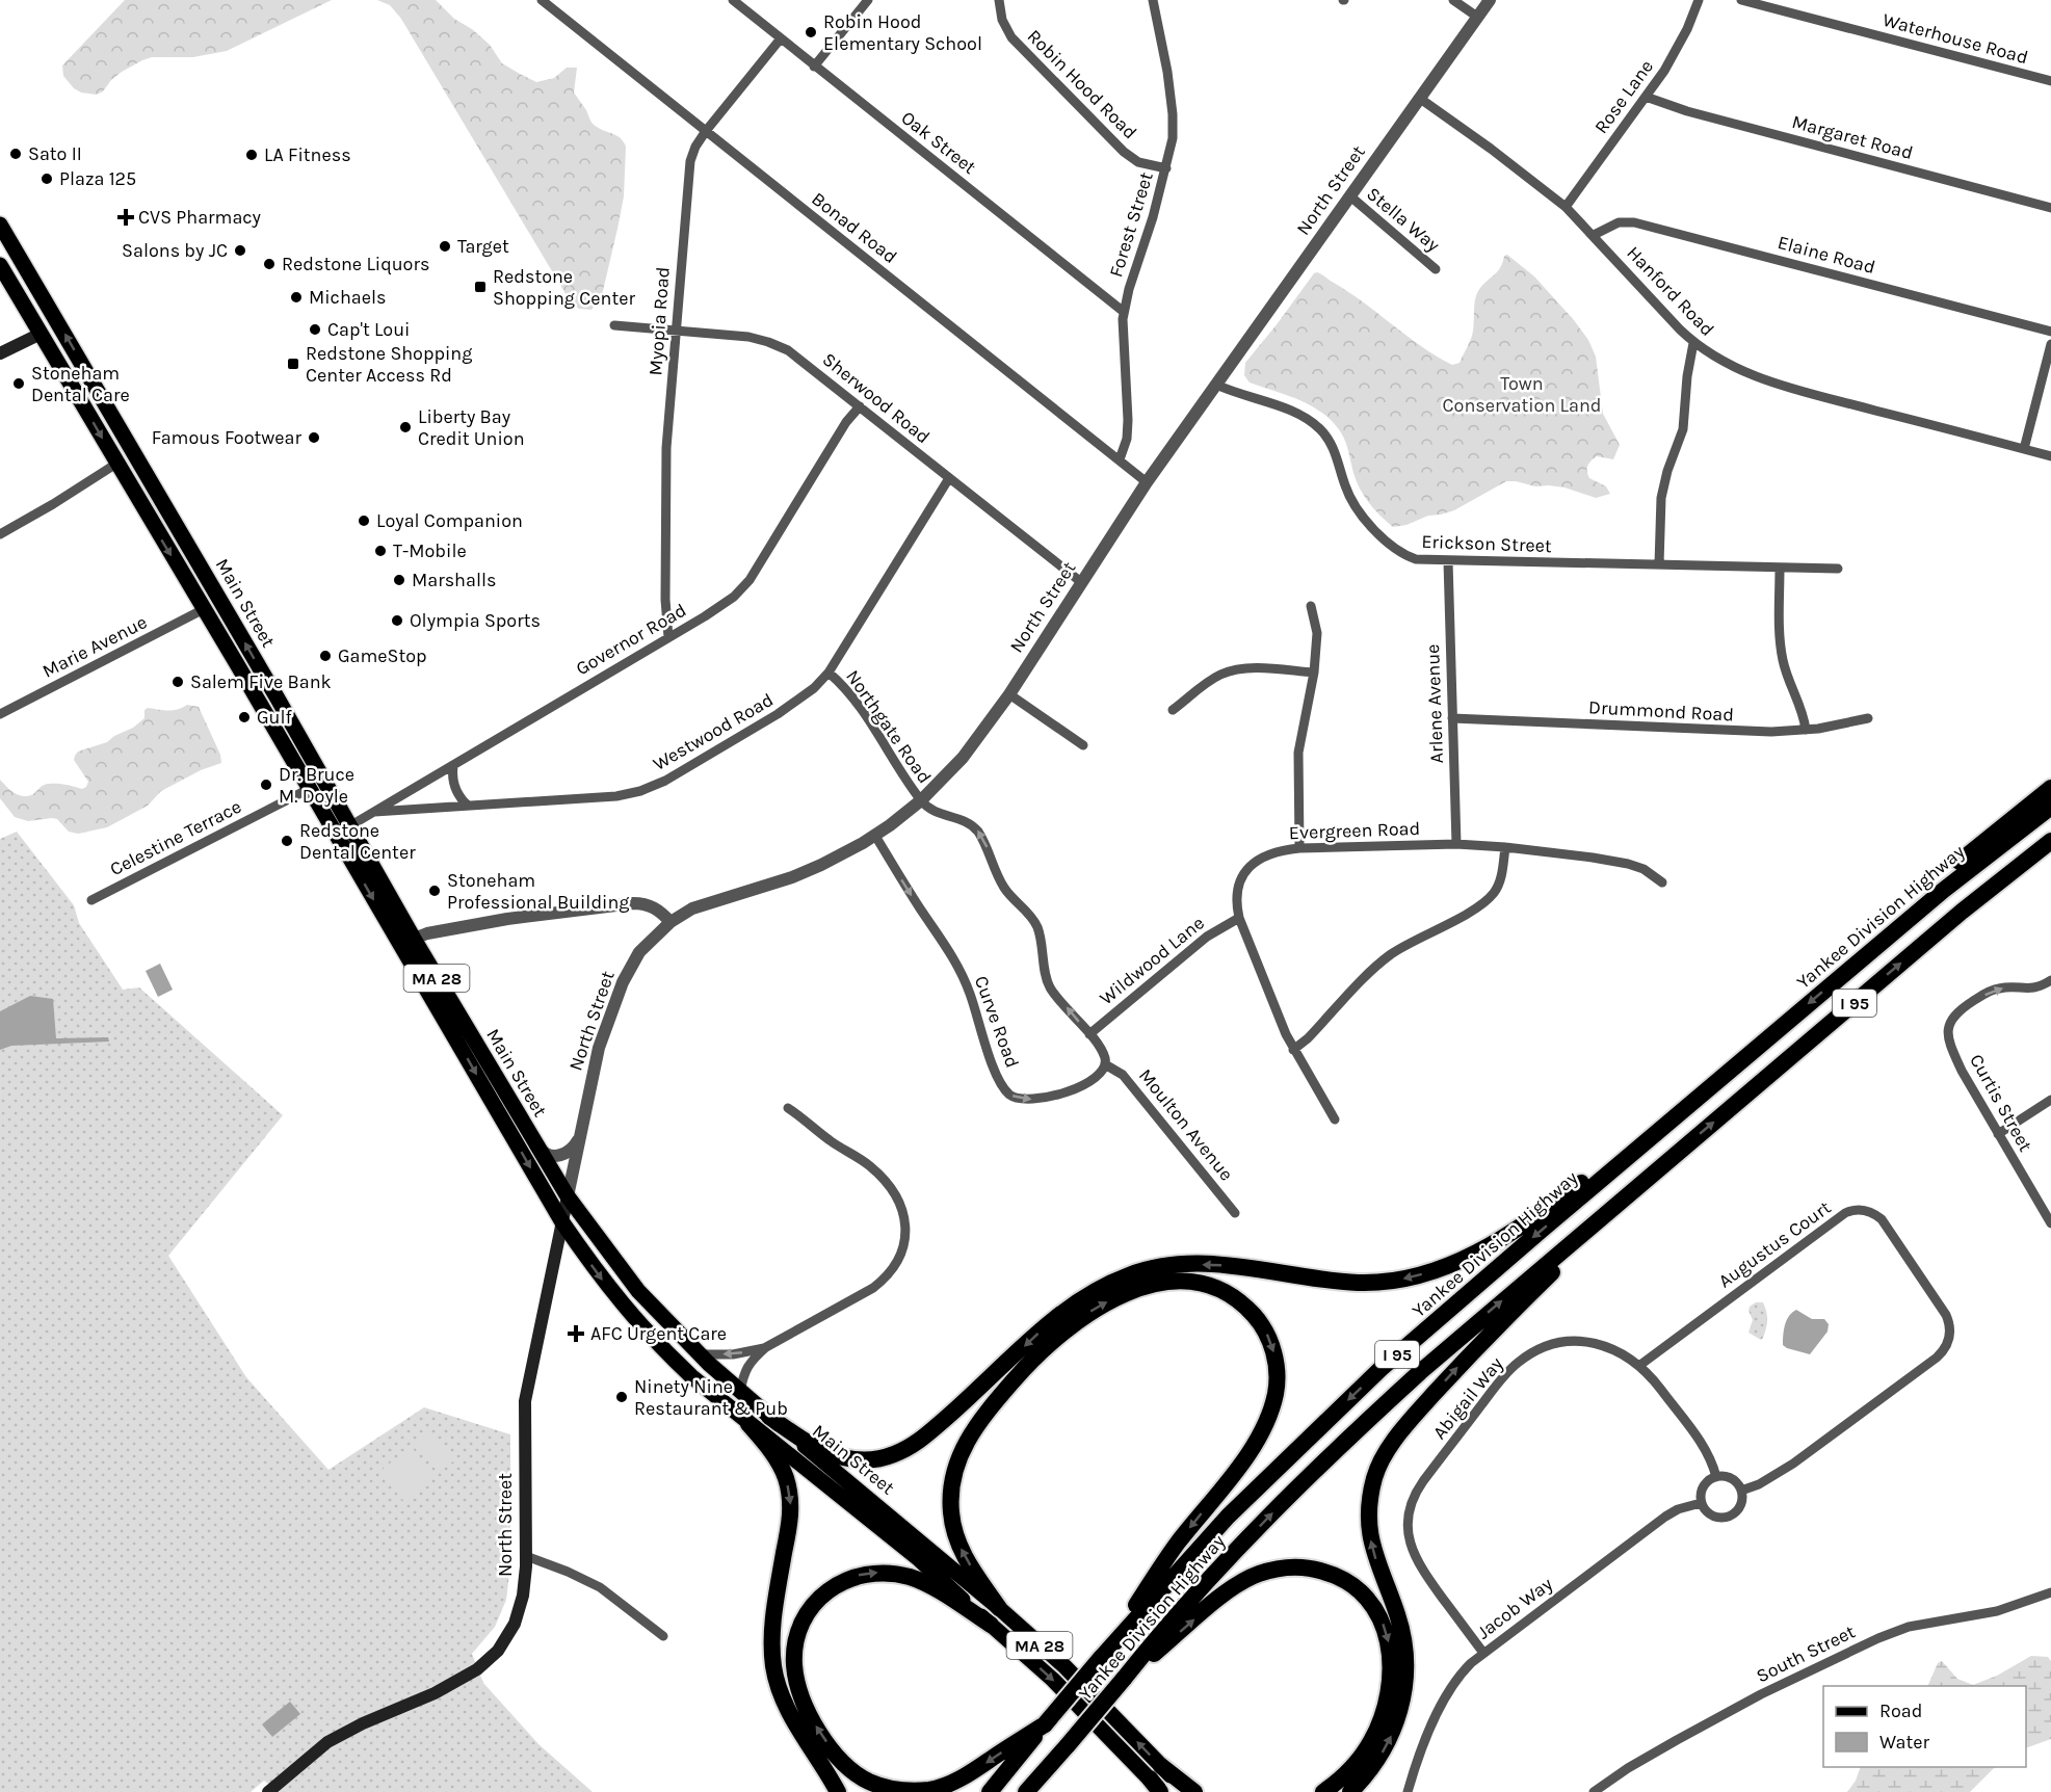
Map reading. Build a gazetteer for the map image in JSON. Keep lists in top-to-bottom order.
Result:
{
  "streets": {
    "highway": ["Yankee Division Highway", "I 95"],
    "main road": ["North Street", "Main Street", "MA 28"],
    "street": [
      "Waterhouse Road",
      "Robin Hood Road",
      "Rose Lane",
      "Margaret Road",
      "Oak Street",
      "Stella Way",
      "Forest Street",
      "Bonad Road",
      "Elaine Road",
      "Hanford Road",
      "Myopia Road",
      "Sherwood Road",
      "Erickson Street",
      "Governor Road",
      "Marie Avenue",
      "Arlene Avenue",
      "Drummond Road",
      "Northgate Road",
      "Westwood Road",
      "Evergreen Road",
      "Celestine Terrace",
      "Wildwood Lane",
      "Curve Road",
      "Curtis Street",
      "Moulton Avenue",
      "Augustus Court",
      "Abigail Way",
      "Jacob Way",
      "South Street"
    ]
  },
  "crossings": [
    ["Robin Hood Road", "Forest Street"],
    ["Rose Lane", "Margaret Road"],
    ["Rose Lane", "Hanford Road"],
    ["Oak Street", "Forest Street"],
    ["Oak Street", "Myopia Road"],
    ["North Street", "Stella Way"],
    ["North Street", "Bonad Road"],
    ["North Street", "Hanford Road"],
    ["North Street", "Sherwood Road"],
    ["North Street", "Erickson Street"],
    ["North Street", "Main Street"],
    ["North Street", "Northgate Road"],
    ["North Street", "Curve Road"],
    ["Forest Street", "Bonad Road"],
    ["Bonad Road", "Myopia Road"],
    ["Elaine Road", "Hanford Road"],
    ["Myopia Road", "Sherwood Road"],
    ["Myopia Road", "Governor Road"],
    ["Sherwood Road", "Governor Road"],
    ["Sherwood Road", "Westwood Road"],
    ["Erickson Street", "Arlene Avenue"],
    ["Main Street", "Governor Road"],
    ["Main Street", "Marie Avenue"],
    ["Main Street", "Celestine Terrace"],
    ["Governor Road", "Westwood Road"],
    ["Arlene Avenue", "Drummond Road"],
    ["Arlene Avenue", "Evergreen Road"],
    ["Northgate Road", "Westwood Road"],
    ["Evergreen Road", "Wildwood Lane"],
    ["Curve Road", "Moulton Avenue"],
    ["Augustus Court", "Abigail Way"],
    ["Augustus Court", "Jacob Way"],
    ["Abigail Way", "Jacob Way"]
  ],
  "parks": ["Town Conservation Land"],
  "places": {
    "other": [
      "Robin Hood Elementary School",
      "Sato II",
      "LA Fitness",
      "Plaza 125",
      "Target",
      "Salons by JC",
      "Redstone Liquors",
      "Michaels",
      "Cap't Loui",
      "Stoneham Dental Care",
      "Liberty Bay Credit Union",
      "Famous Footwear",
      "Loyal Companion",
      "T-Mobile",
      "Marshalls",
      "Olympia Sports",
      "GameStop",
      "Salem Five Bank",
      "Gulf",
      "Dr. Bruce M. Doyle",
      "Redstone Dental Center",
      "Stoneham Professional Building",
      "Ninety Nine Restaurant & Pub"
    ],
    "health": ["CVS Pharmacy", "AFC Urgent Care"],
    "transit": ["Redstone Shopping Center", "Redstone Shopping Center Access Rd"]
  },
  "legend": ["Road", "Water"]
}
